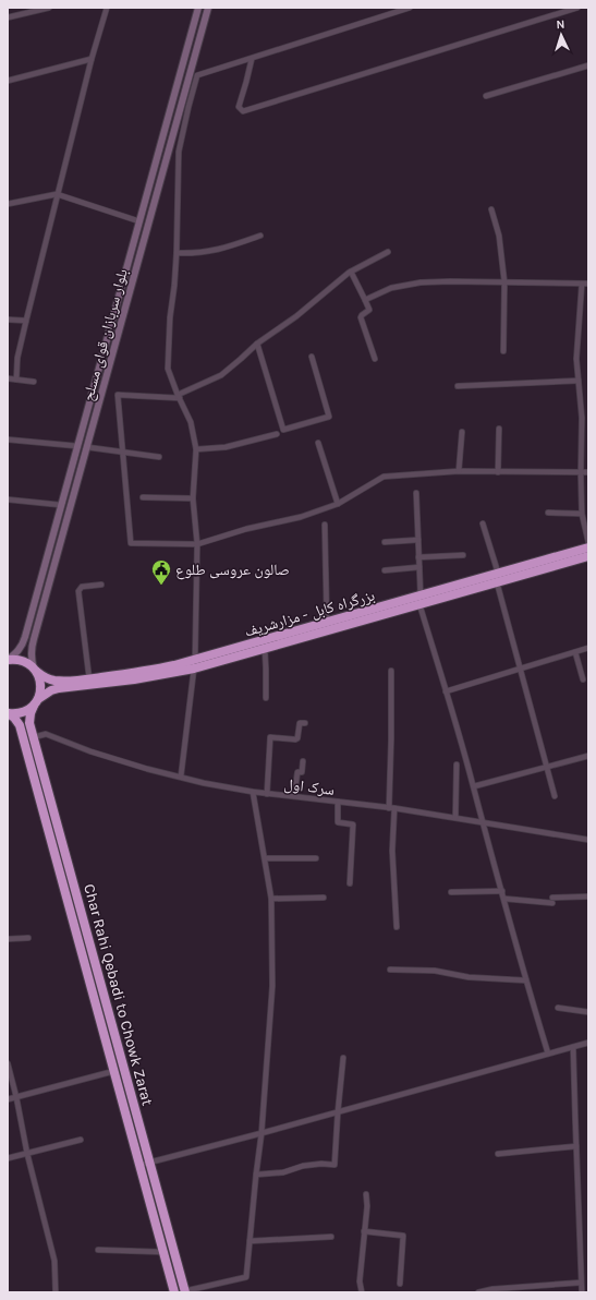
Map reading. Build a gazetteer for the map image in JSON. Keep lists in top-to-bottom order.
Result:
{
  "streets": {
    "highway": ["بزرگراه کابل - مزارشریف", "Char Rahi Qebadi to Chowk Zarat"],
    "main road": ["بلوار سربازان قوای مسلح"],
    "street": ["سرک اول"]
  },
  "crossings": [
    ["بلوار سربازان قوای مسلح", "بزرگراه کابل - مزارشریف"],
    ["بلوار سربازان قوای مسلح", "Char Rahi Qebadi to Chowk Zarat"],
    ["بزرگراه کابل - مزارشریف", "Char Rahi Qebadi to Chowk Zarat"],
    ["سرک اول", "Char Rahi Qebadi to Chowk Zarat"]
  ],
  "places": {
    "public building": ["صالون عروسی طلوع"]
  },
  "north": "top"
}
